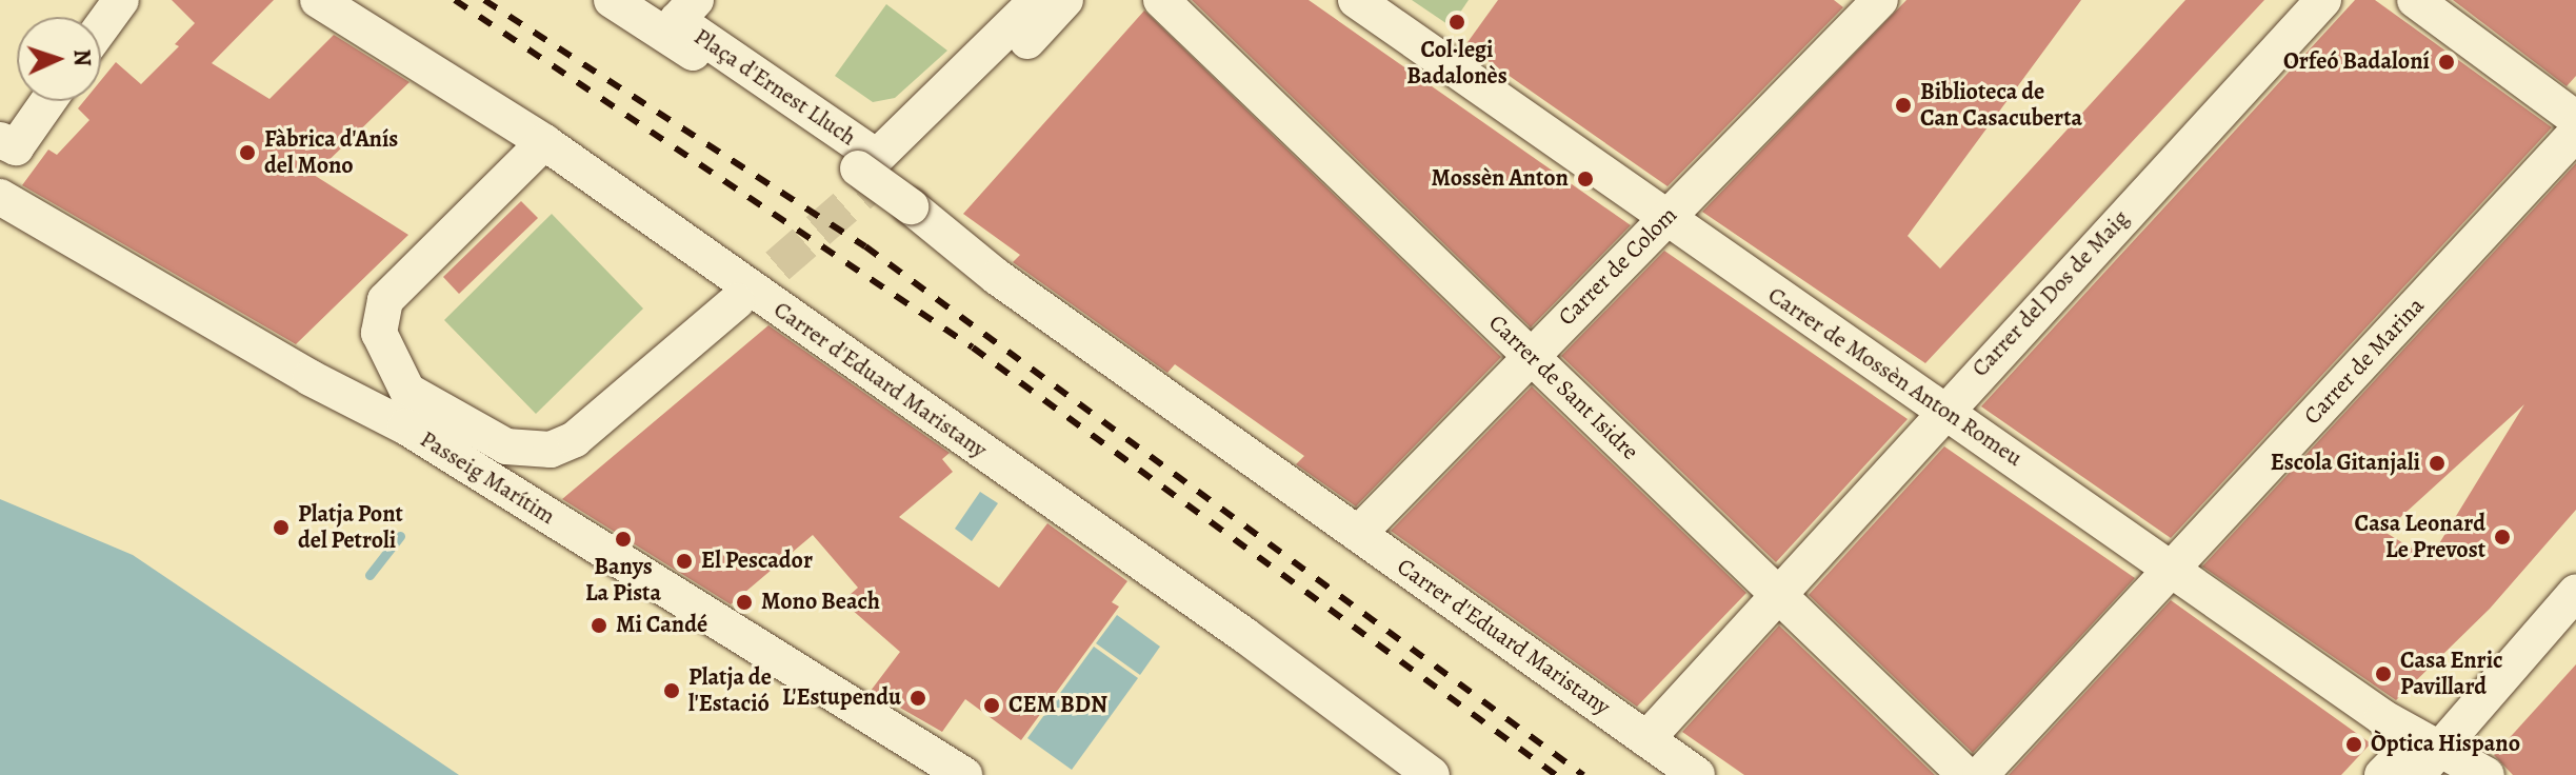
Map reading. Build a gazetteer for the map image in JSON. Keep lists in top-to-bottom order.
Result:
{
  "streets": {
    "street": [
      "Plaça d'Ernest Lluch",
      "Carrer de Colom",
      "Carrer del Dos de Maig",
      "Carrer de Marina",
      "Carrer de Mossèn Anton Romeu",
      "Carrer d'Eduard Maristany",
      "Carrer de Sant Isidre",
      "Passeig Marítim"
    ]
  },
  "crossings": [
    ["Carrer de Colom", "Carrer de Mossèn Anton Romeu"],
    ["Carrer de Colom", "Carrer d'Eduard Maristany"],
    ["Carrer de Colom", "Carrer de Sant Isidre"],
    ["Carrer del Dos de Maig", "Carrer de Mossèn Anton Romeu"],
    ["Carrer del Dos de Maig", "Carrer d'Eduard Maristany"],
    ["Carrer del Dos de Maig", "Carrer de Sant Isidre"],
    ["Carrer de Marina", "Carrer de Mossèn Anton Romeu"]
  ],
  "places": [
    "Col·legi Badalonès",
    "Orfeó Badaloní",
    "Biblioteca de Can Casacuberta",
    "Fàbrica d'Anís del Mono",
    "Mossèn Anton",
    "Escola Gitanjali",
    "Platja Pont del Petroli",
    "Casa Leonard Le Prevost",
    "Banys La Pista",
    "El Pescador",
    "Mono Beach",
    "Mi Candé",
    "Casa Enric Pavillard",
    "Platja de l'Estació",
    "L'Estupendu",
    "CEM BDN",
    "Òptica Hispano"
  ],
  "north": "right"
}
